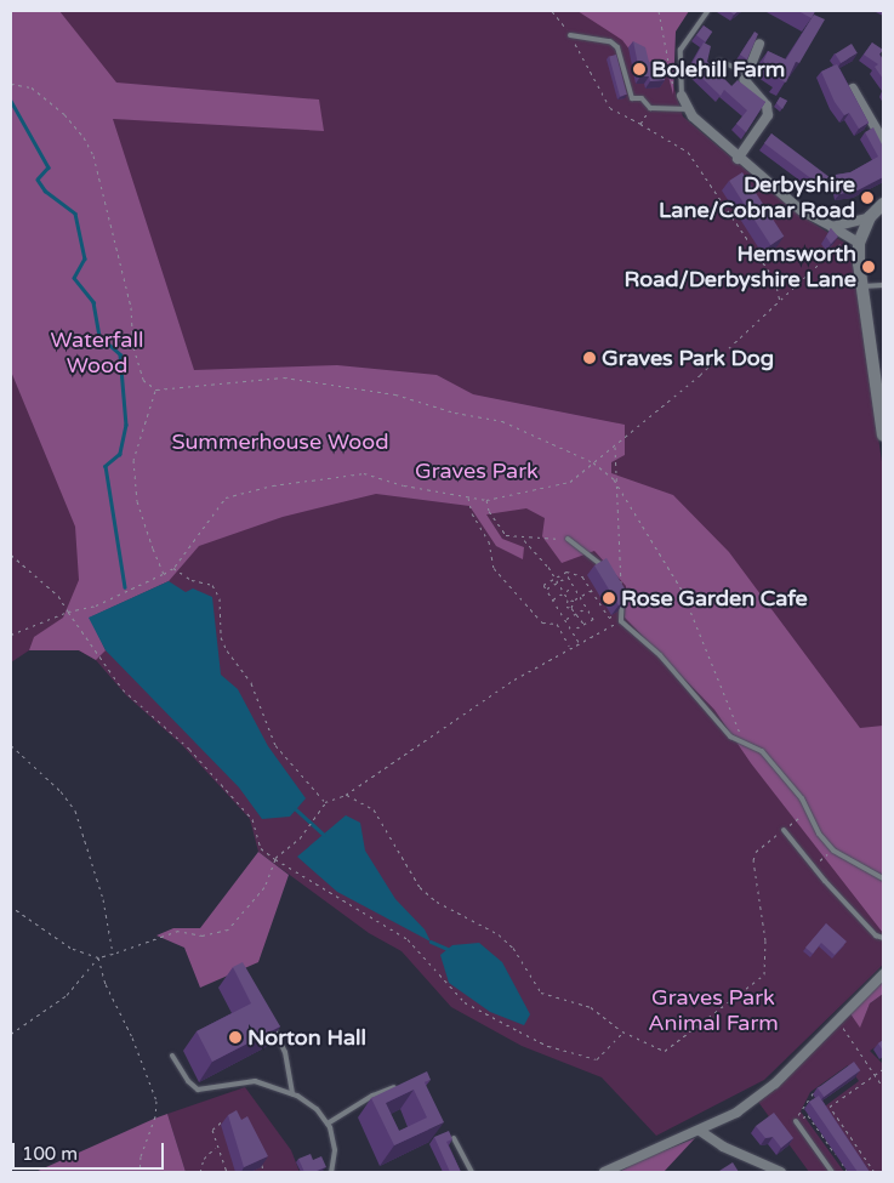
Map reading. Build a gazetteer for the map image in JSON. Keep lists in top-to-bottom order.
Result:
{
  "parks": [
    "Waterfall Wood",
    "Summerhouse Wood",
    "Graves Park",
    "Graves Park Animal Farm"
  ],
  "places": [
    "Bolehill Farm",
    "Derbyshire Lane/Cobnar Road",
    "Hemsworth Road/Derbyshire Lane",
    "Graves Park Dog",
    "Rose Garden Cafe",
    "Norton Hall"
  ],
  "scale_bar": "100 m"
}
